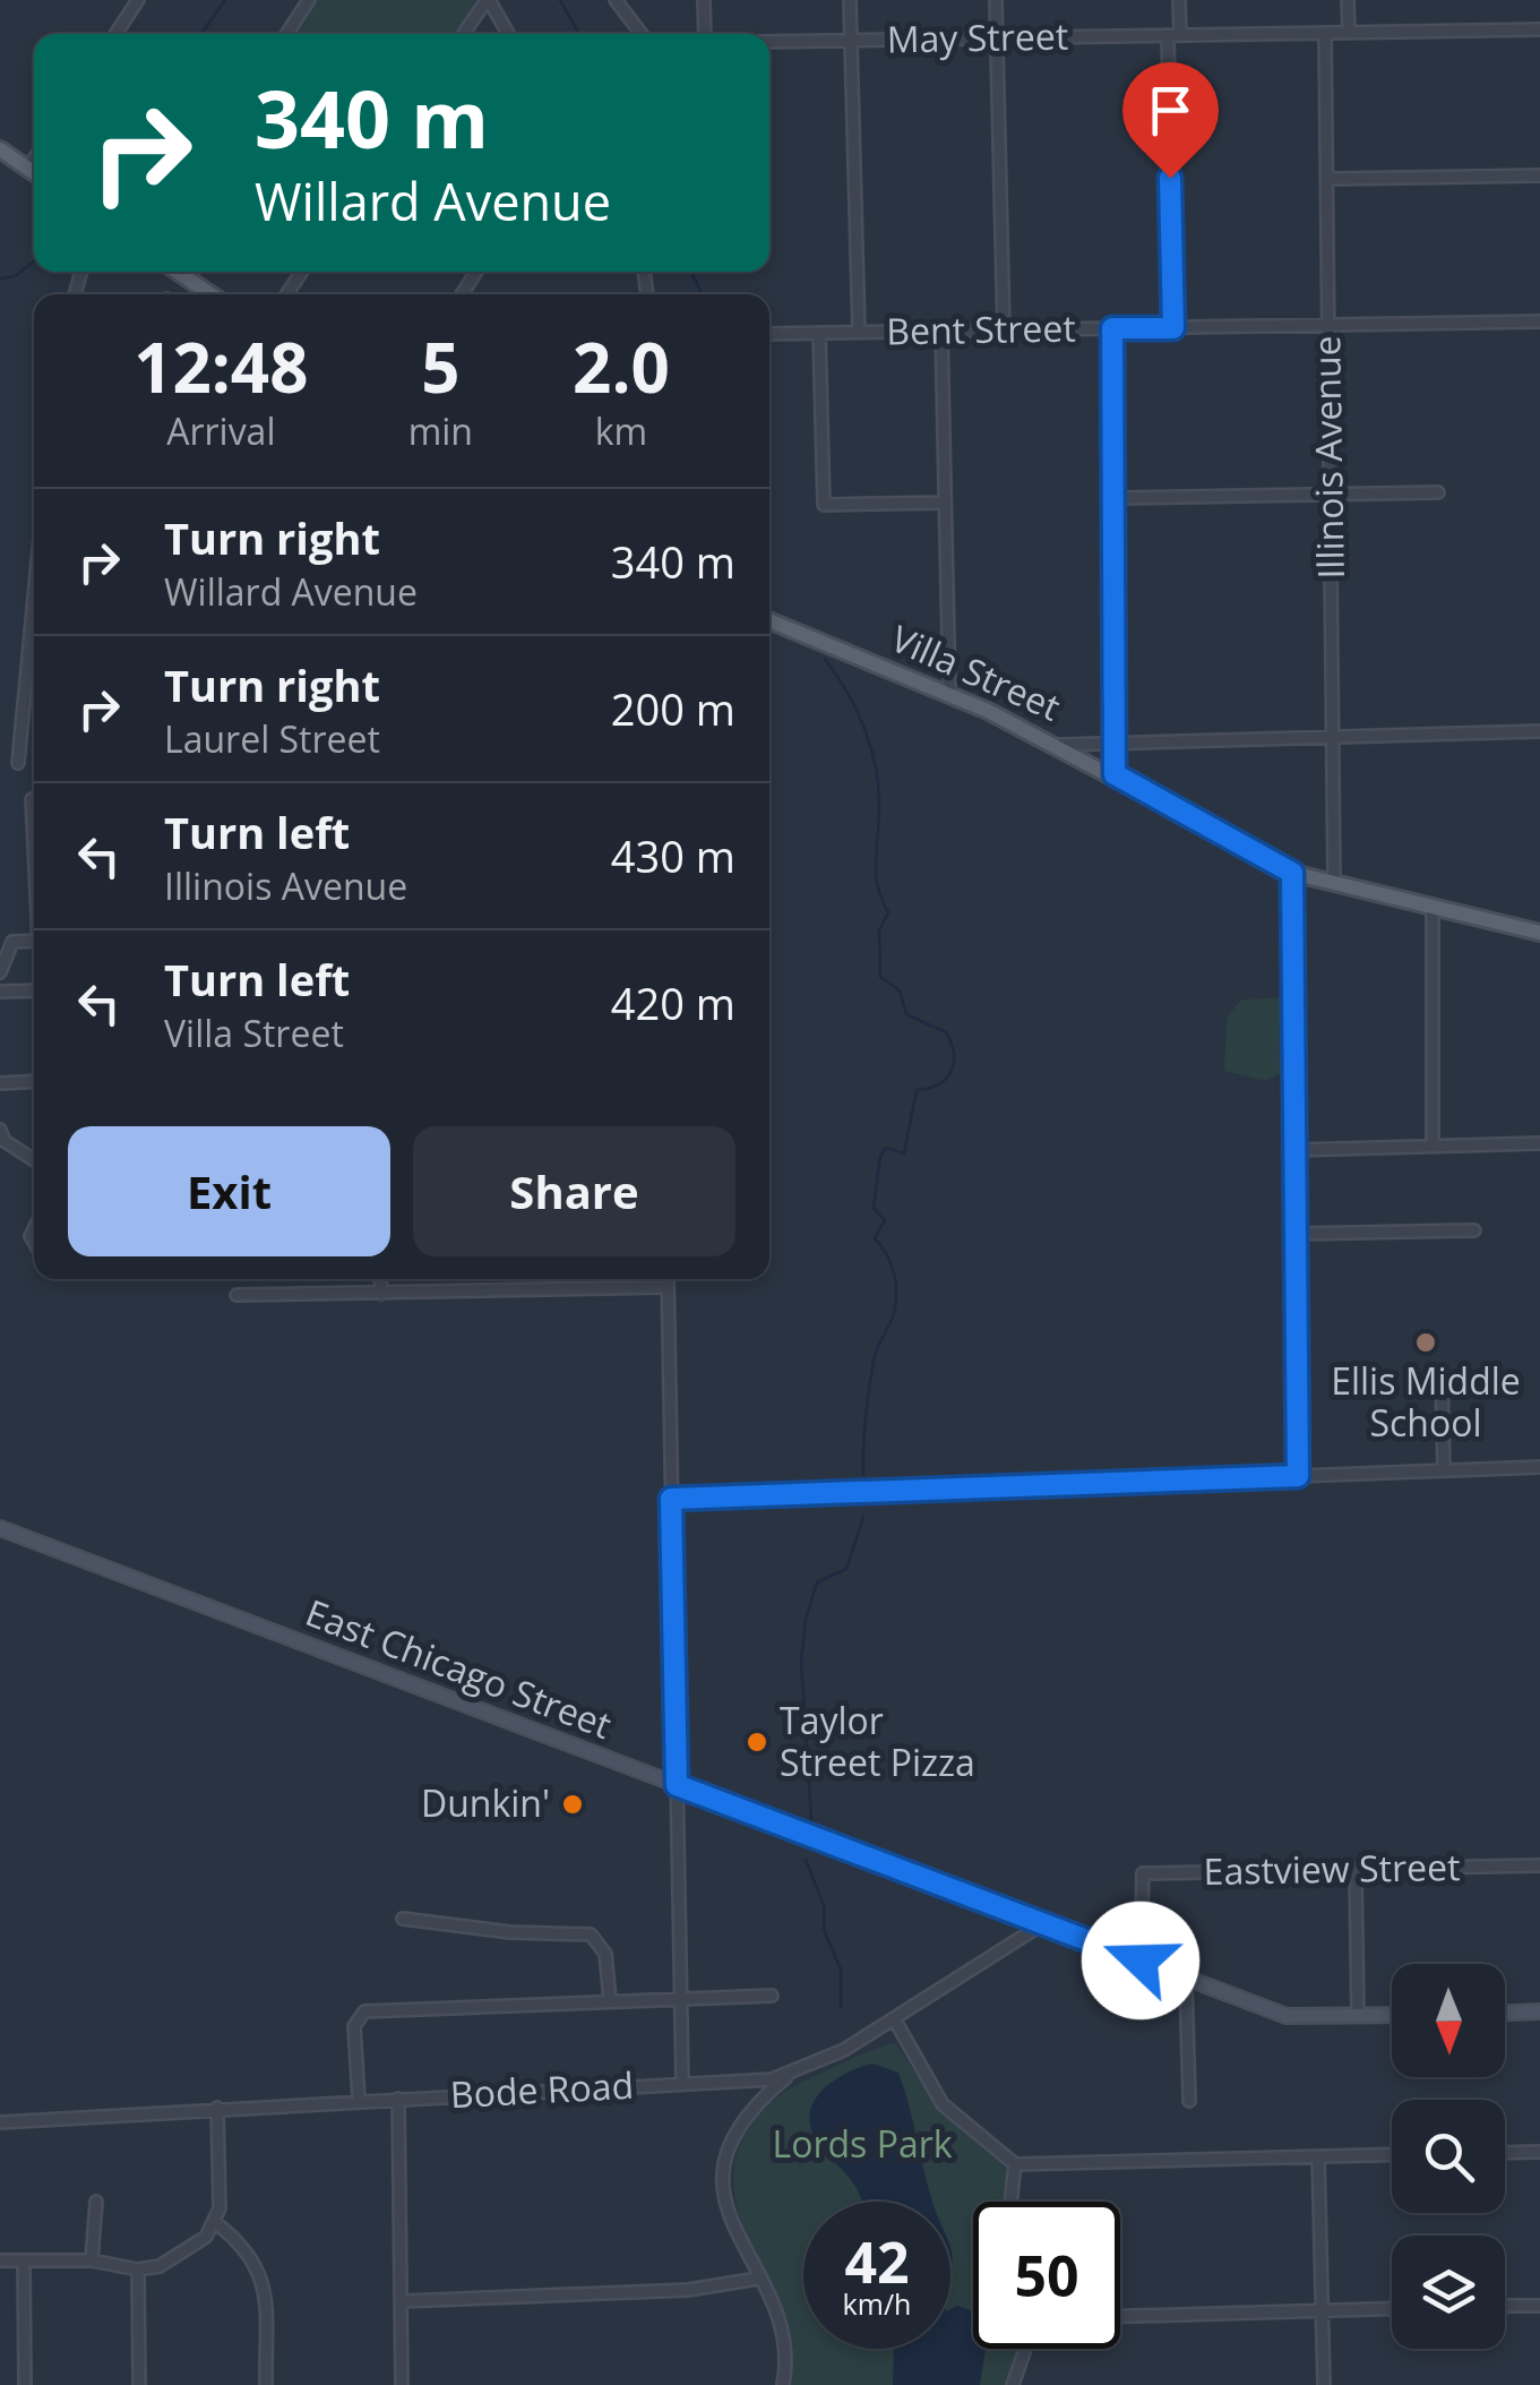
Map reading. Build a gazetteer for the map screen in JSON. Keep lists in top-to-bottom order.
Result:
{
  "streets": {
    "main road": ["Villa Street", "East Chicago Street"],
    "street": [
      "May Street",
      "Bent Street",
      "Illinois Avenue",
      "Eastview Street",
      "Bode Road"
    ]
  },
  "crossings": [
    ["May Street", "Illinois Avenue"],
    ["Bent Street", "Illinois Avenue"],
    ["Illinois Avenue", "Villa Street"],
    ["East Chicago Street", "Eastview Street"],
    ["East Chicago Street", "Bode Road"]
  ],
  "parks": ["Lords Park"],
  "places": ["Ellis Middle School", "Taylor Street Pizza", "Dunkin'"],
  "north": "bottom",
  "page": {
    "turn": ["340 m", "Willard Avenue"],
    "eta": [
      "12:48",
      "Arrival",
      "5",
      "min",
      "2.0",
      "km"
    ],
    "list": [
      {
        "name": "Turn right",
        "note": "Willard Avenue",
        "value": "340 m"
      },
      {
        "name": "Turn right",
        "note": "Laurel Street",
        "value": "200 m"
      },
      {
        "name": "Turn left",
        "note": "Illinois Avenue",
        "value": "430 m"
      },
      {
        "name": "Turn left",
        "note": "Villa Street",
        "value": "420 m"
      }
    ],
    "buttons": ["Exit", "Share"],
    "speed": "42 km/h",
    "limit": "50"
  }
}
